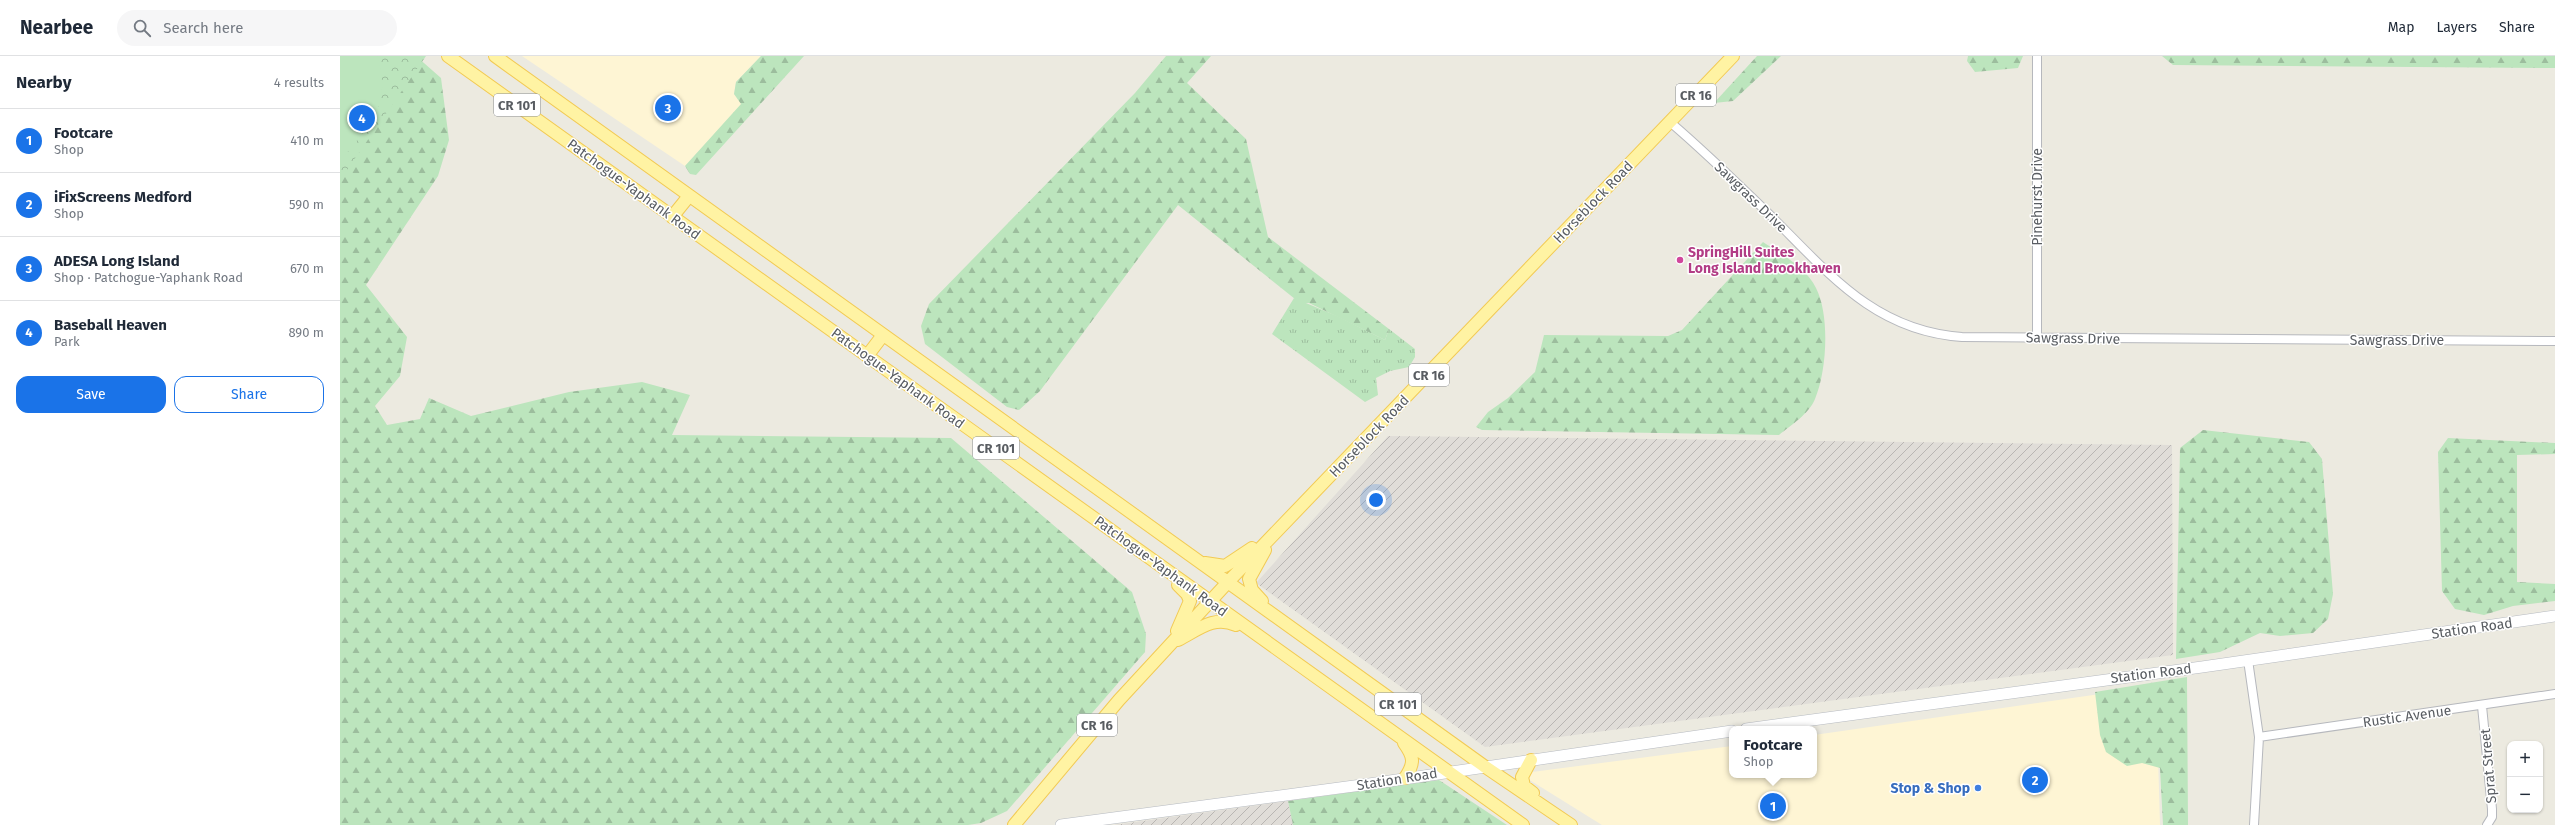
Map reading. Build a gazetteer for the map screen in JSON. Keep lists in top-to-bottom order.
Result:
{
  "streets": {
    "main road": [
      "CR 16",
      "CR 101",
      "Patchogue-Yaphank Road",
      "Horseblock Road",
      "Station Road"
    ],
    "street": [
      "Sawgrass Drive",
      "Pinehurst Drive",
      "Rustic Avenue",
      "Sprat Street"
    ]
  },
  "crossings": [
    ["CR 101", "Patchogue-Yaphank Road"],
    ["Patchogue-Yaphank Road", "Horseblock Road"],
    ["Patchogue-Yaphank Road", "Station Road"],
    ["Sawgrass Drive", "Pinehurst Drive"],
    ["Sawgrass Drive", "Horseblock Road"],
    ["Rustic Avenue", "Sprat Street"]
  ],
  "places": ["SpringHill Suites Long Island Brookhaven", "Stop & Shop"],
  "page": {
    "header": "Nearbee",
    "search": "Search here",
    "nav": ["Map", "Layers", "Share"],
    "heading": ["Nearby", "4 results"],
    "pins": [
      "3",
      "4",
      "2",
      "1"
    ],
    "list": [
      {
        "mark": "1",
        "name": "Footcare",
        "note": "Shop",
        "value": "410 m"
      },
      {
        "mark": "2",
        "name": "iFixScreens Medford",
        "note": "Shop",
        "value": "590 m"
      },
      {
        "mark": "3",
        "name": "ADESA Long Island",
        "note": "Shop · Patchogue-Yaphank Road",
        "value": "670 m"
      },
      {
        "mark": "4",
        "name": "Baseball Heaven",
        "note": "Park",
        "value": "890 m"
      }
    ],
    "buttons": ["Save", "Share"],
    "popup": ["Footcare", "Shop"],
    "map_buttons": ["+", "−"]
  }
}
